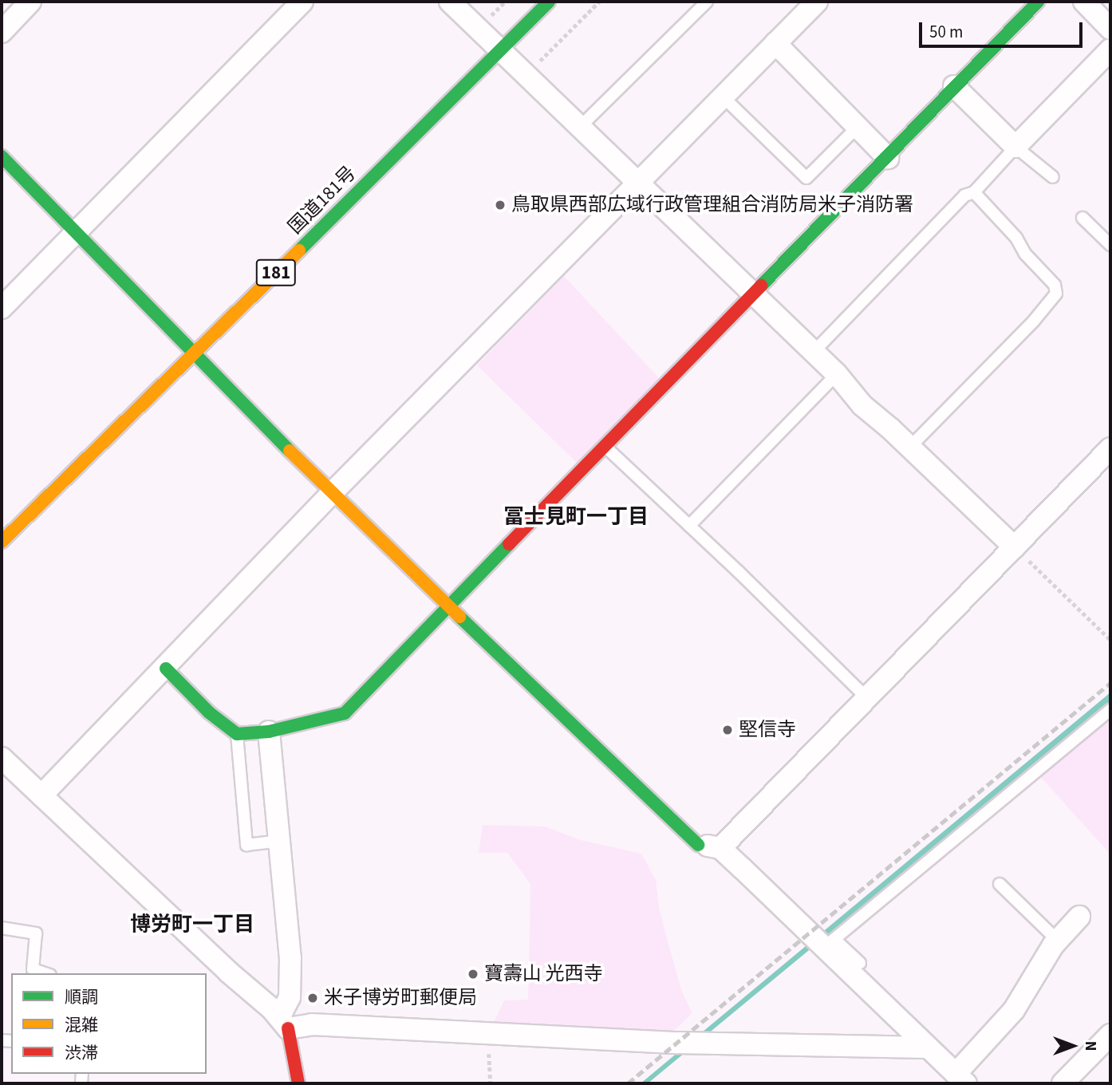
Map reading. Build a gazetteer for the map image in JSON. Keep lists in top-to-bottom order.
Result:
{
  "streets": {
    "main road": ["国道181号", "181"]
  },
  "districts": ["冨士見町一丁目", "博労町一丁目"],
  "places": [
    "鳥取県西部広域行政管理組合消防局米子消防署",
    "堅信寺",
    "寶壽山 光西寺",
    "米子博労町郵便局"
  ],
  "legend": ["順調", "混雑", "渋滞"],
  "scale_bar": "50 m",
  "north": "right"
}
